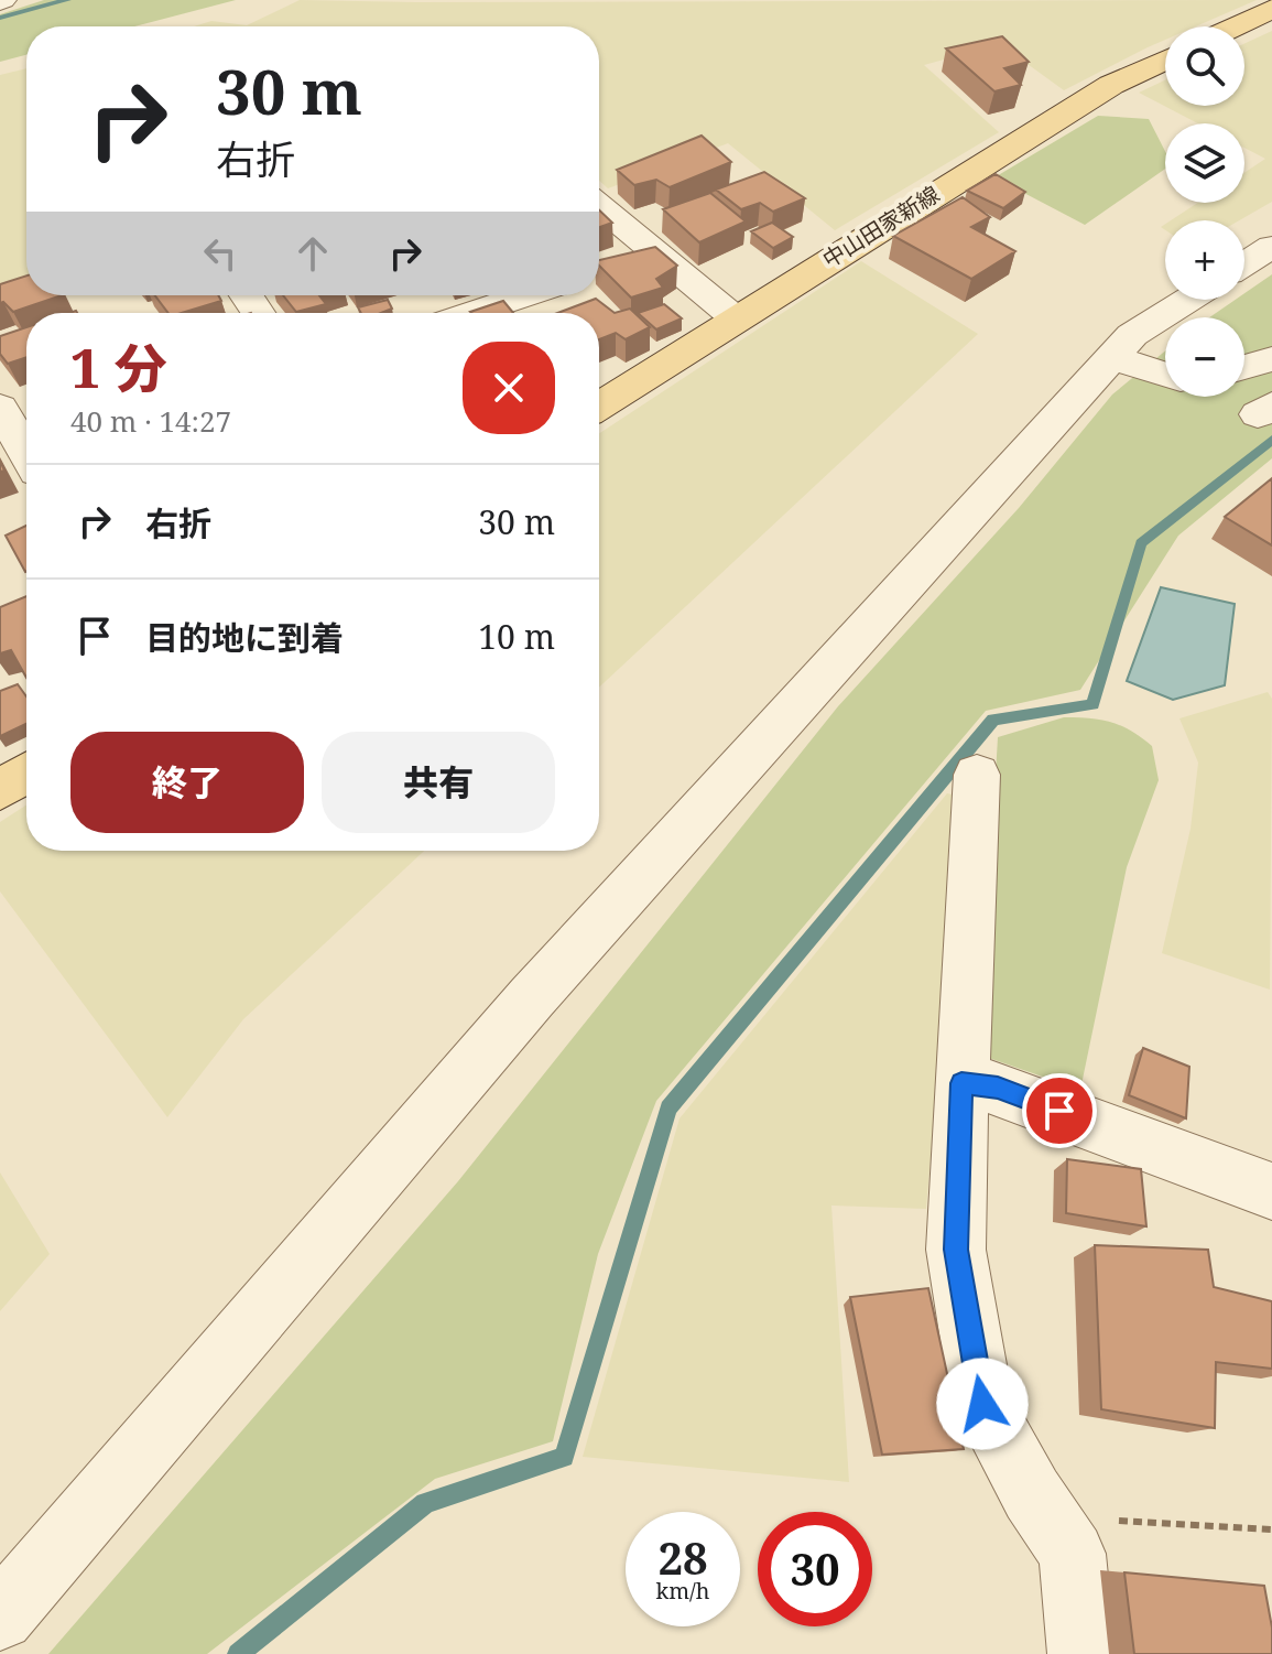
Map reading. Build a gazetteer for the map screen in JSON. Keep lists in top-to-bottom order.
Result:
{
  "streets": {
    "main road": ["中山田家新線"]
  },
  "page": {
    "map_buttons": ["+", "−"],
    "turn": ["30 m", "右折"],
    "heading": ["1 分", "40 m · 14:27"],
    "list": [
      {
        "name": "右折",
        "value": "30 m"
      },
      {
        "name": "目的地に到着",
        "value": "10 m"
      }
    ],
    "buttons": ["終了", "共有"],
    "speed": "28 km/h",
    "limit": "30"
  }
}
